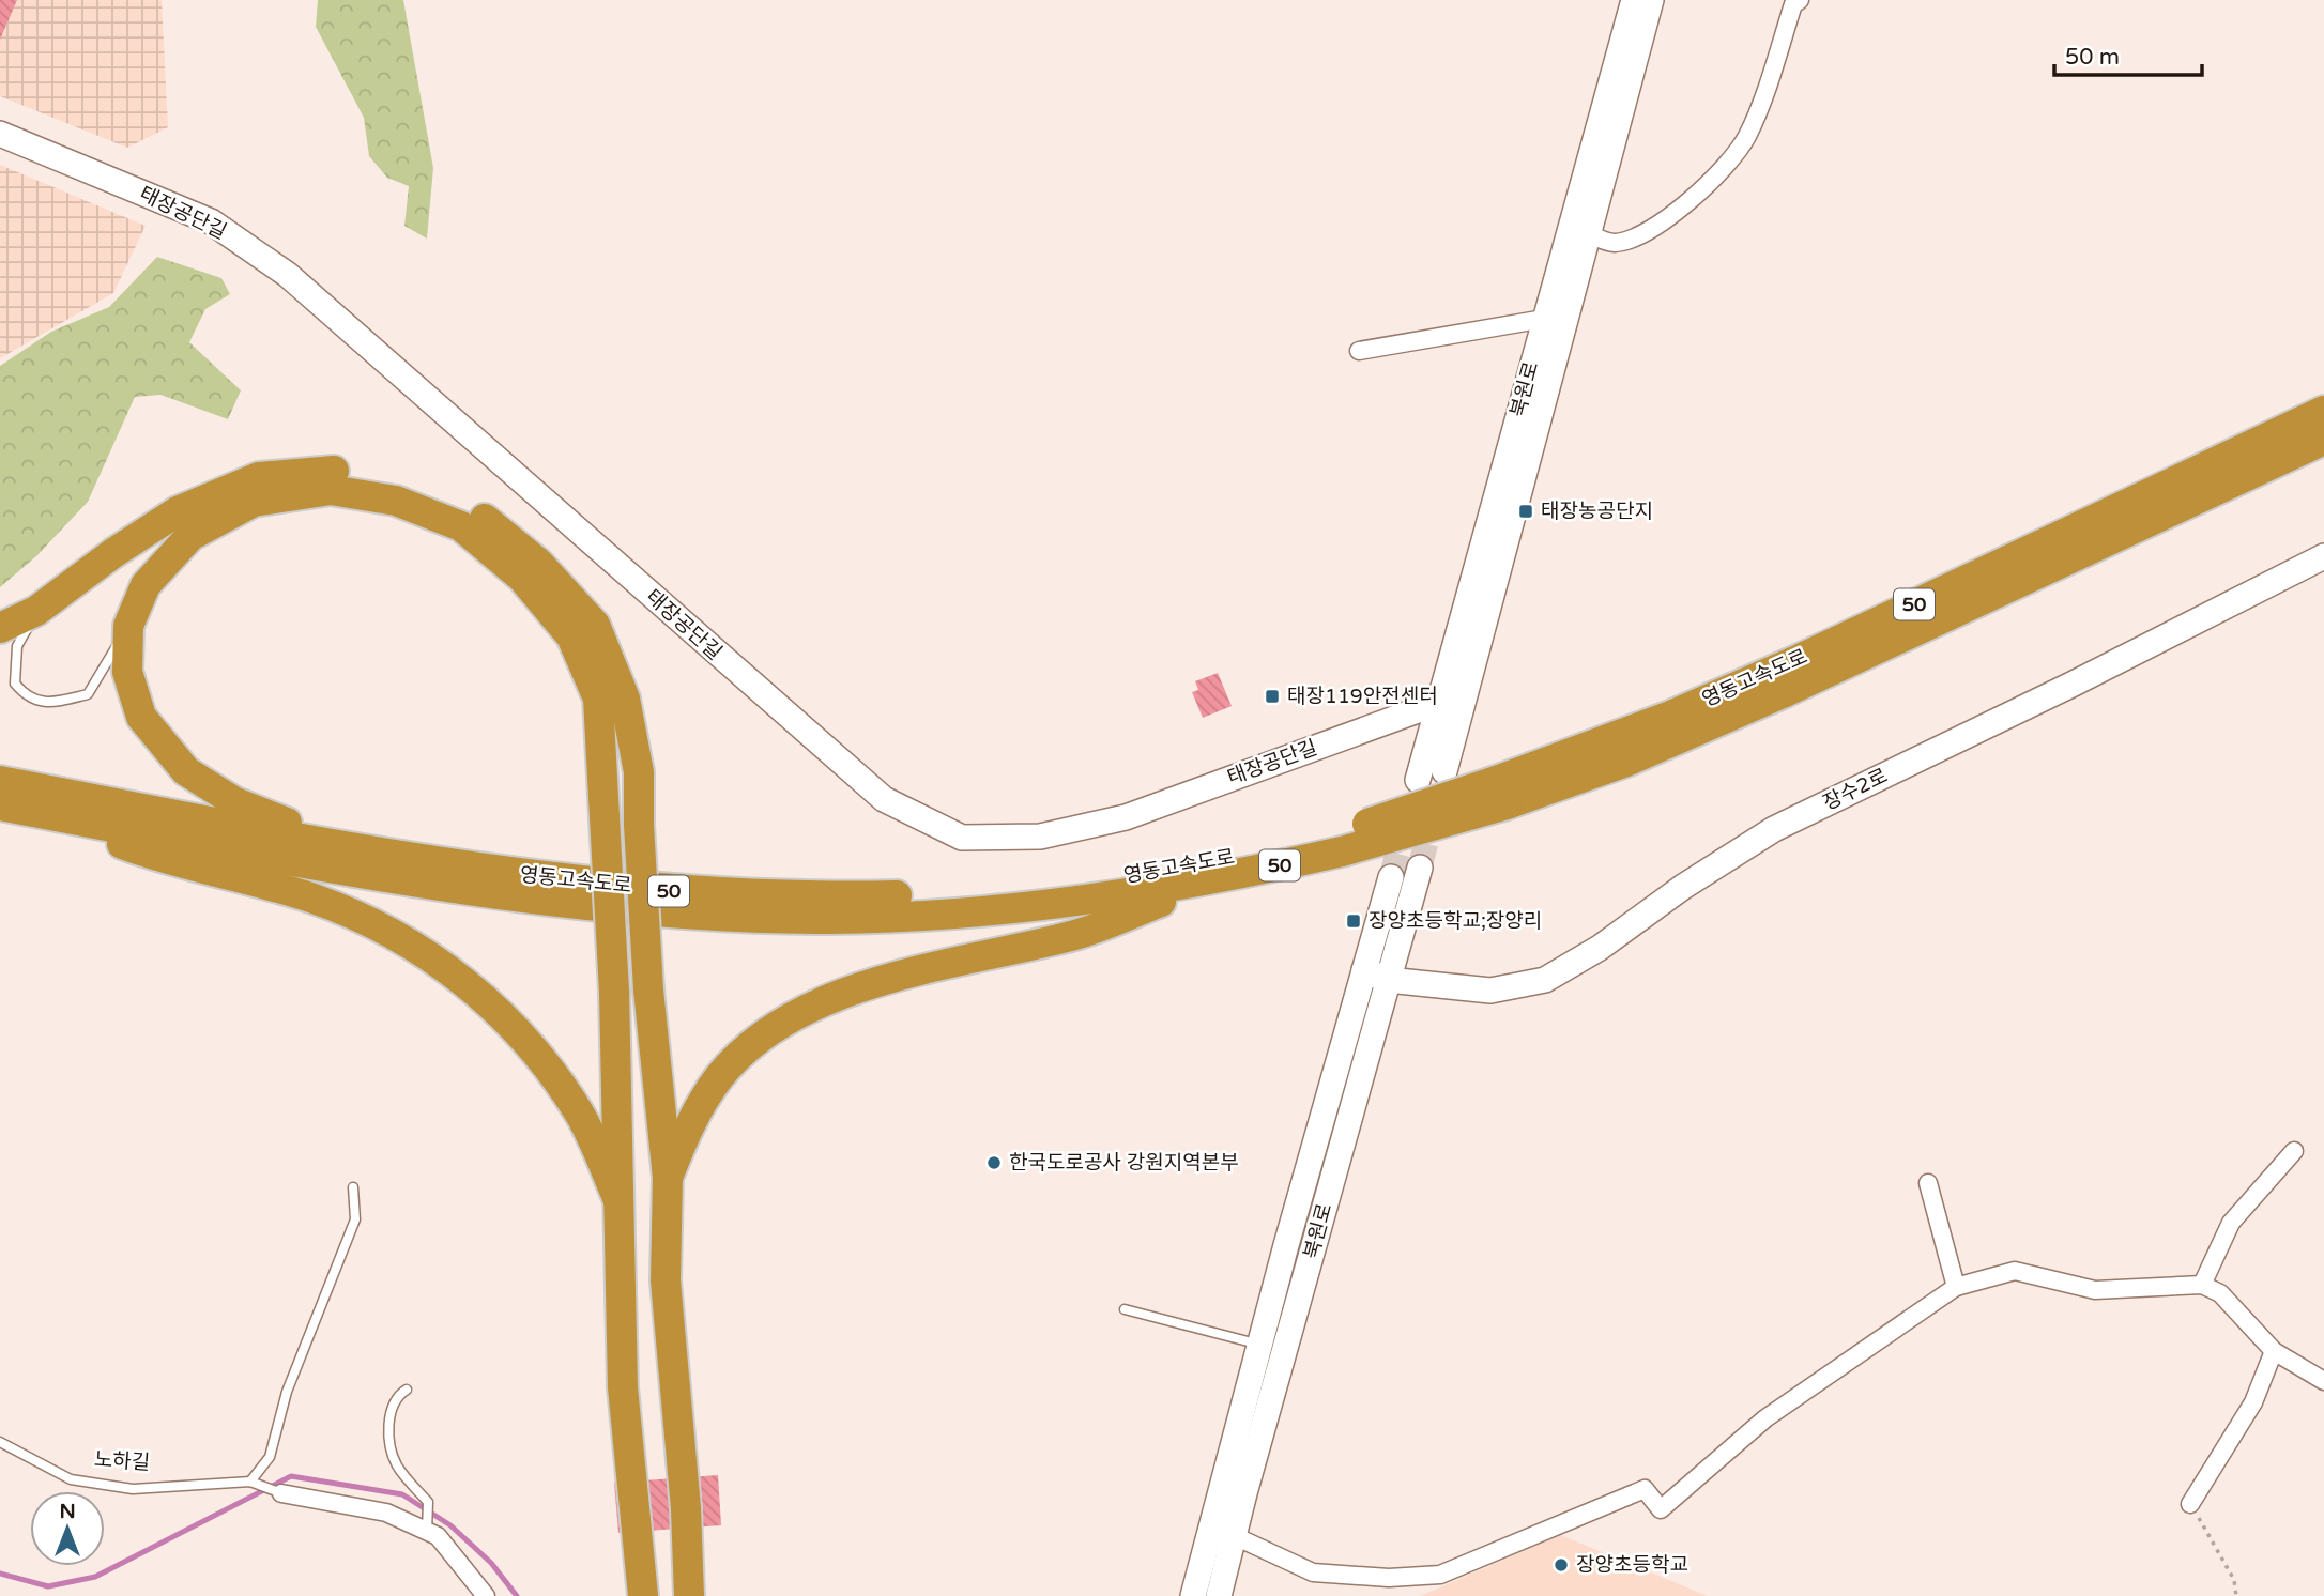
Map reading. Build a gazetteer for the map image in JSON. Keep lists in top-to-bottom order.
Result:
{
  "streets": {
    "highway": ["50", "영동고속도로"],
    "street": ["태장공단길", "북원로", "장수2로"],
    "lane": ["노하길"]
  },
  "crossings": [
    ["태장공단길", "북원로"],
    ["북원로", "장수2로"]
  ],
  "places": {
    "transit": ["태장농공단지", "태장119안전센터", "장양초등학교;장양리"],
    "other": ["한국도로공사 강원지역본부", "장양초등학교"]
  },
  "scale_bar": "50 m",
  "north": "top"
}
